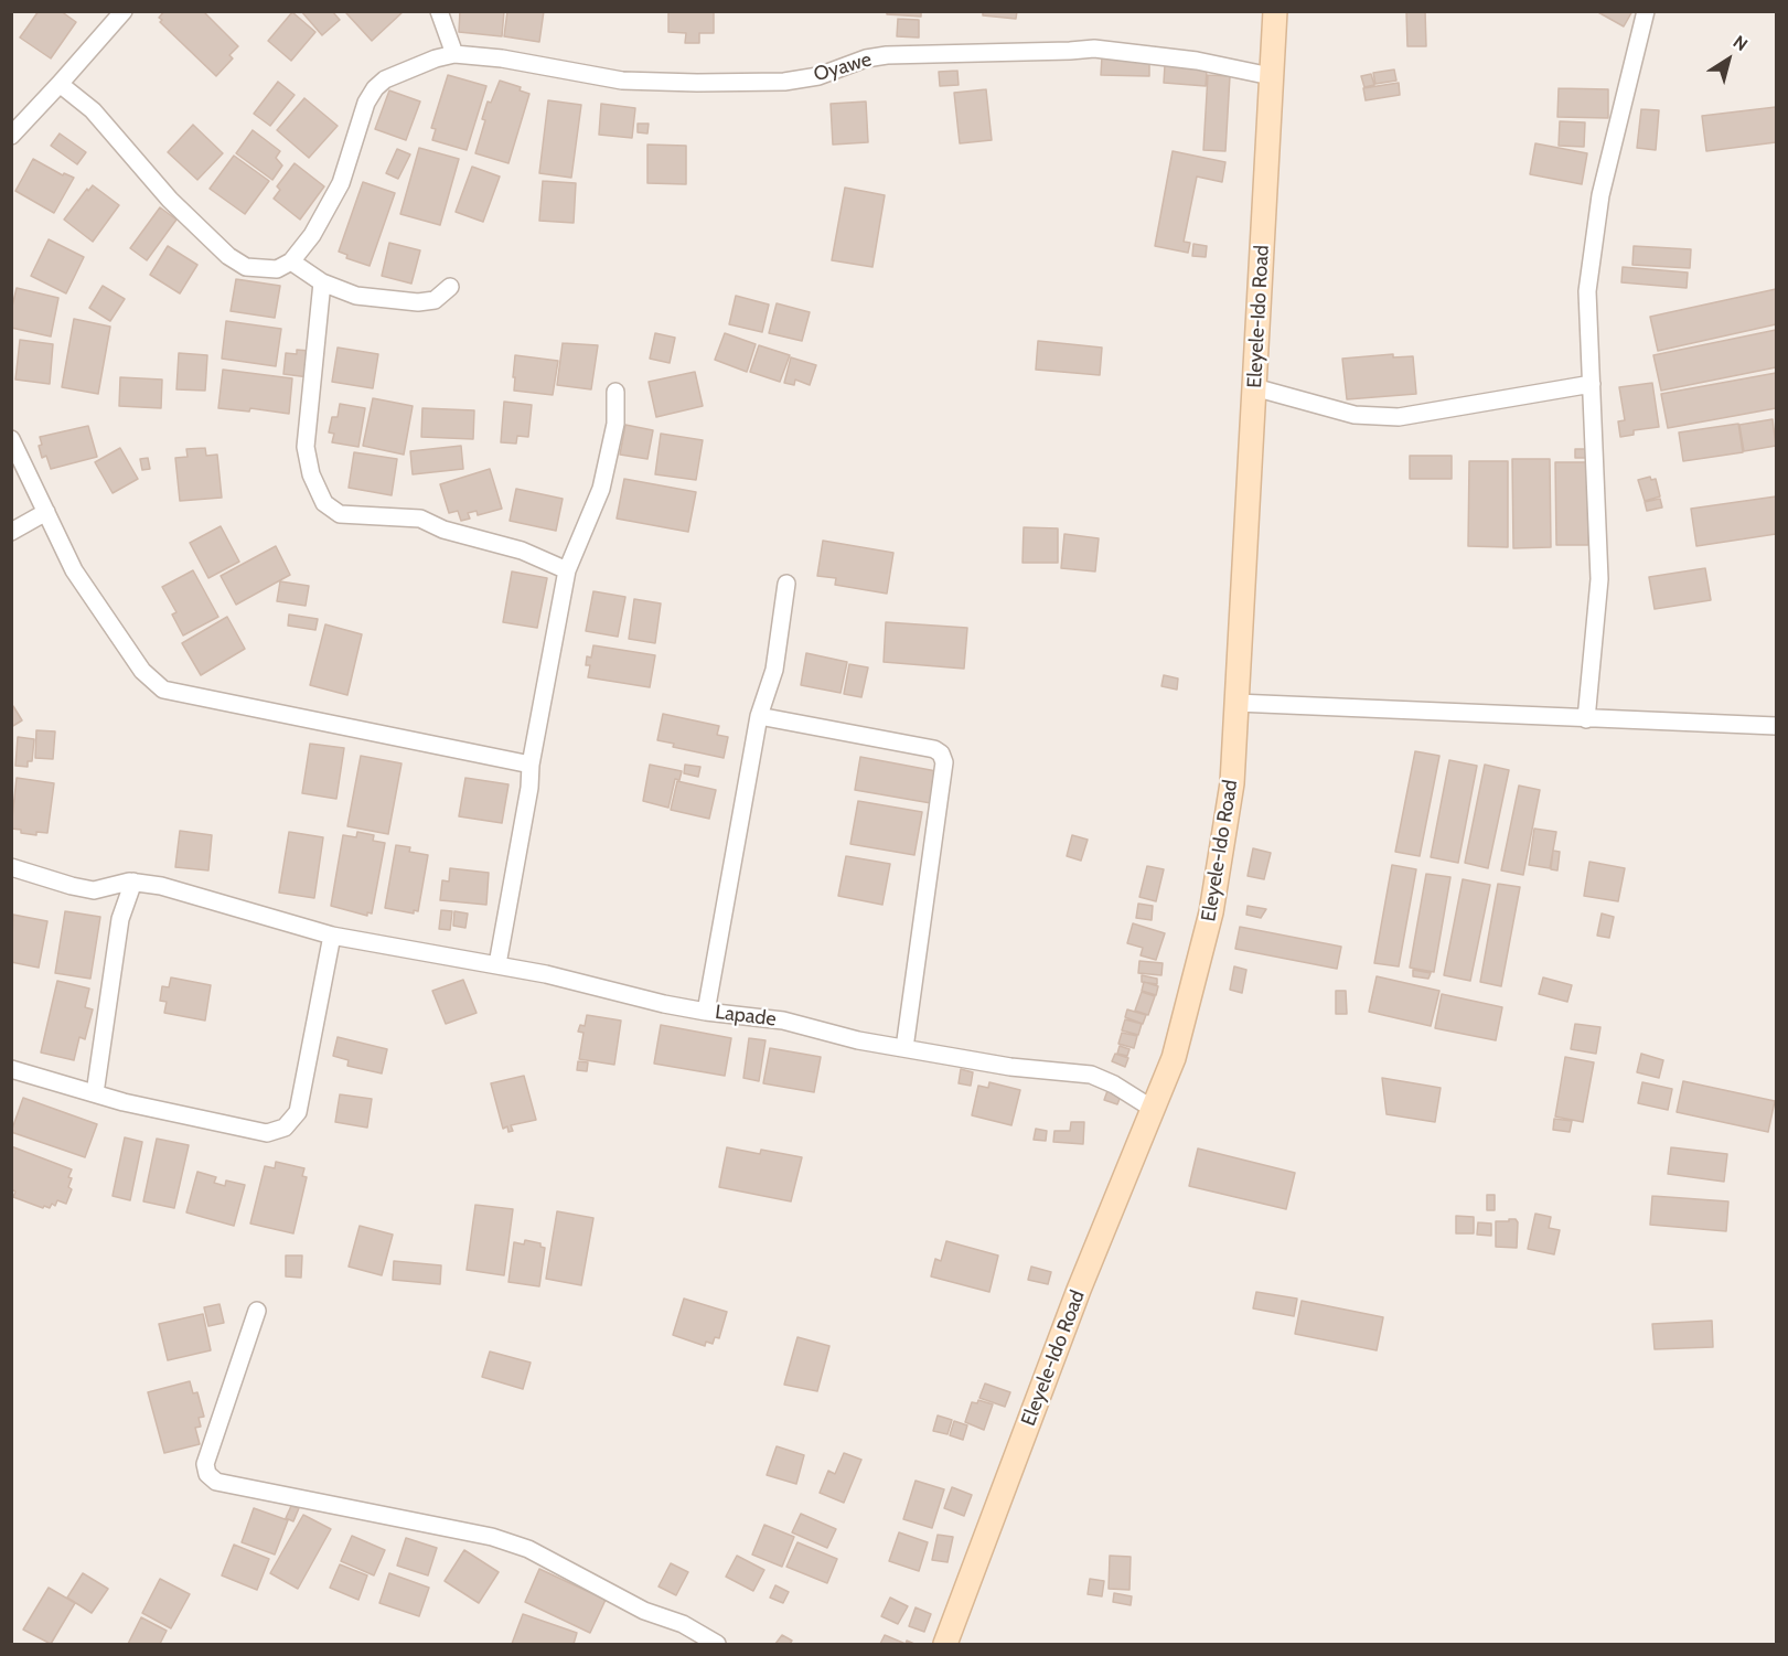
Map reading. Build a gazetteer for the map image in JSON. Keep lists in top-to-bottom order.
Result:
{
  "streets": {
    "main road": ["Eleyele-Ido Road"],
    "street": ["Oyawe", "Lapade"]
  },
  "crossings": [
    ["Oyawe", "Eleyele-Ido Road"],
    ["Eleyele-Ido Road", "Lapade"]
  ],
  "north": "top right"
}
